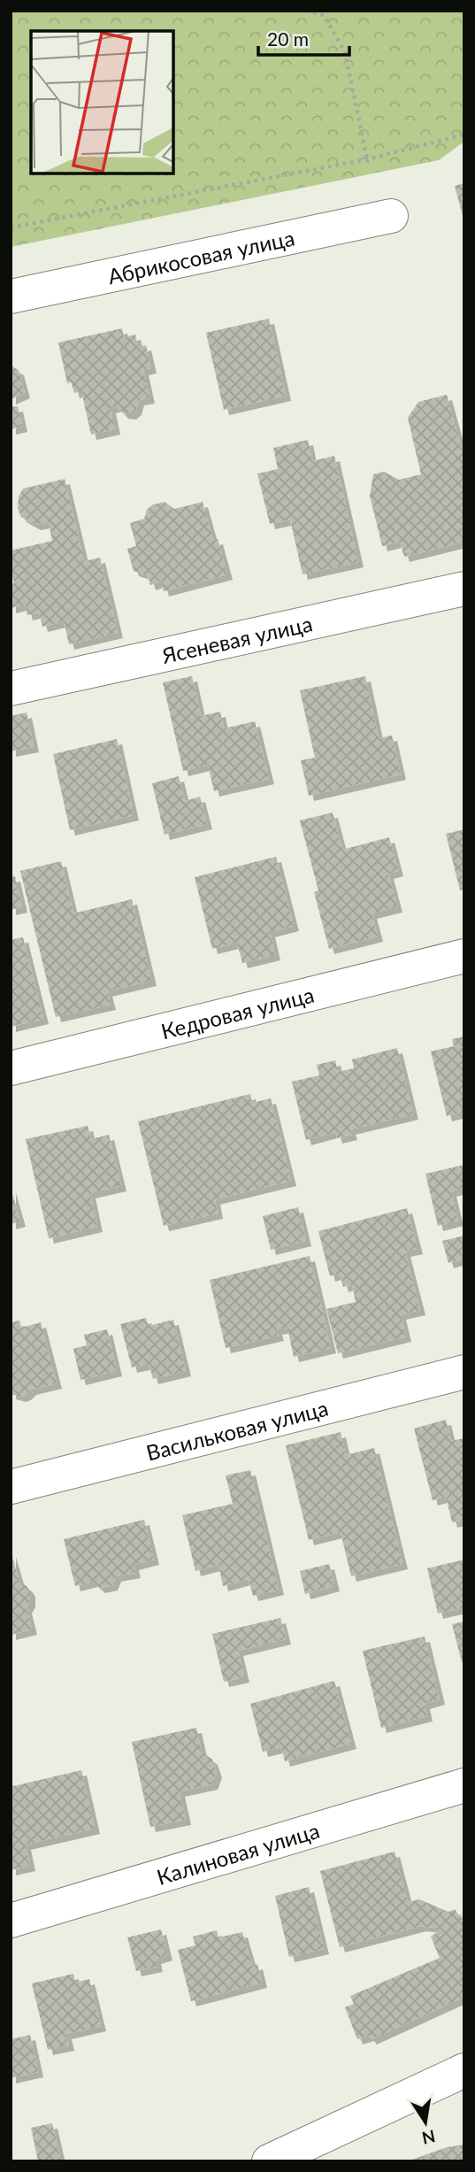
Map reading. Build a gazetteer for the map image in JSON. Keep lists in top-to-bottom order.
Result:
{
  "streets": {
    "street": [
      "Абрикосовая улица",
      "Ясеневая улица",
      "Кедровая улица",
      "Васильковая улица",
      "Калиновая улица"
    ]
  },
  "scale_bar": "20 m",
  "north": "bottom"
}
